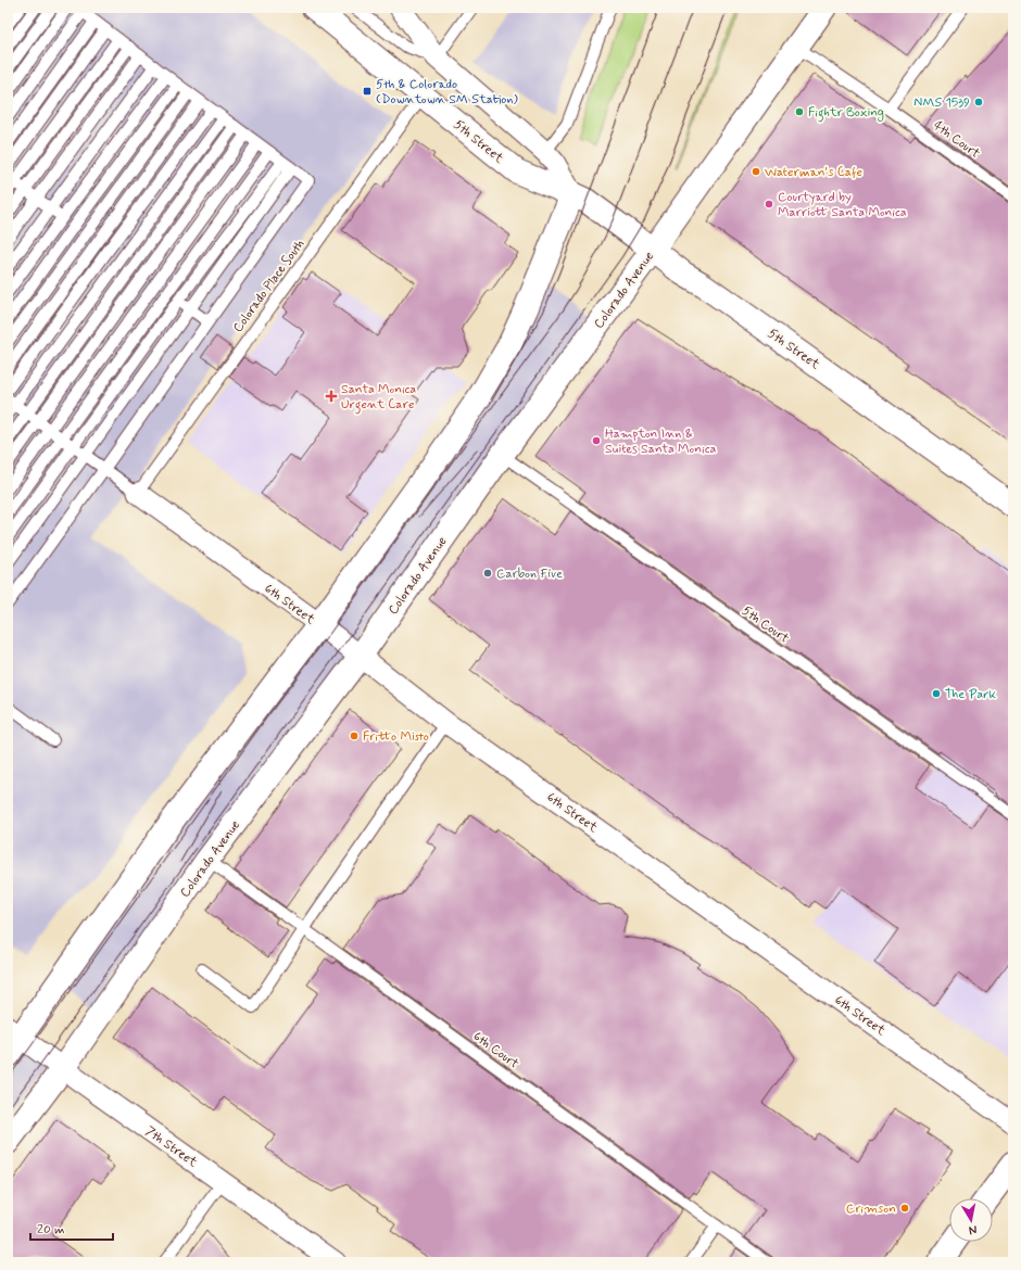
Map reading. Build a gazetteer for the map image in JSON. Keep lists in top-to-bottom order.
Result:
{
  "streets": {
    "main road": ["5th Street", "Colorado Avenue"],
    "street": ["6th Street", "7th Street"],
    "lane": [
      "4th Court",
      "Colorado Place South",
      "5th Court",
      "6th Court"
    ]
  },
  "crossings": [
    ["4th Court", "Colorado Avenue"],
    ["5th Street", "Colorado Place South"],
    ["5th Street", "Colorado Avenue"],
    ["Colorado Place South", "6th Street"],
    ["Colorado Avenue", "6th Street"],
    ["Colorado Avenue", "5th Court"],
    ["Colorado Avenue", "6th Court"],
    ["Colorado Avenue", "7th Street"]
  ],
  "places": {
    "transit": ["5th & Colorado (Downtown SM Station)"],
    "other": [
      "NMS 1539",
      "Fightr Boxing",
      "Waterman's Cafe",
      "Courtyard by Marriott Santa Monica",
      "Hampton Inn & Suites Santa Monica",
      "Carbon Five",
      "The Park",
      "Fritto Misto",
      "Crimson"
    ],
    "health": ["Santa Monica Urgent Care"]
  },
  "scale_bar": "20 m",
  "north": "bottom"
}
